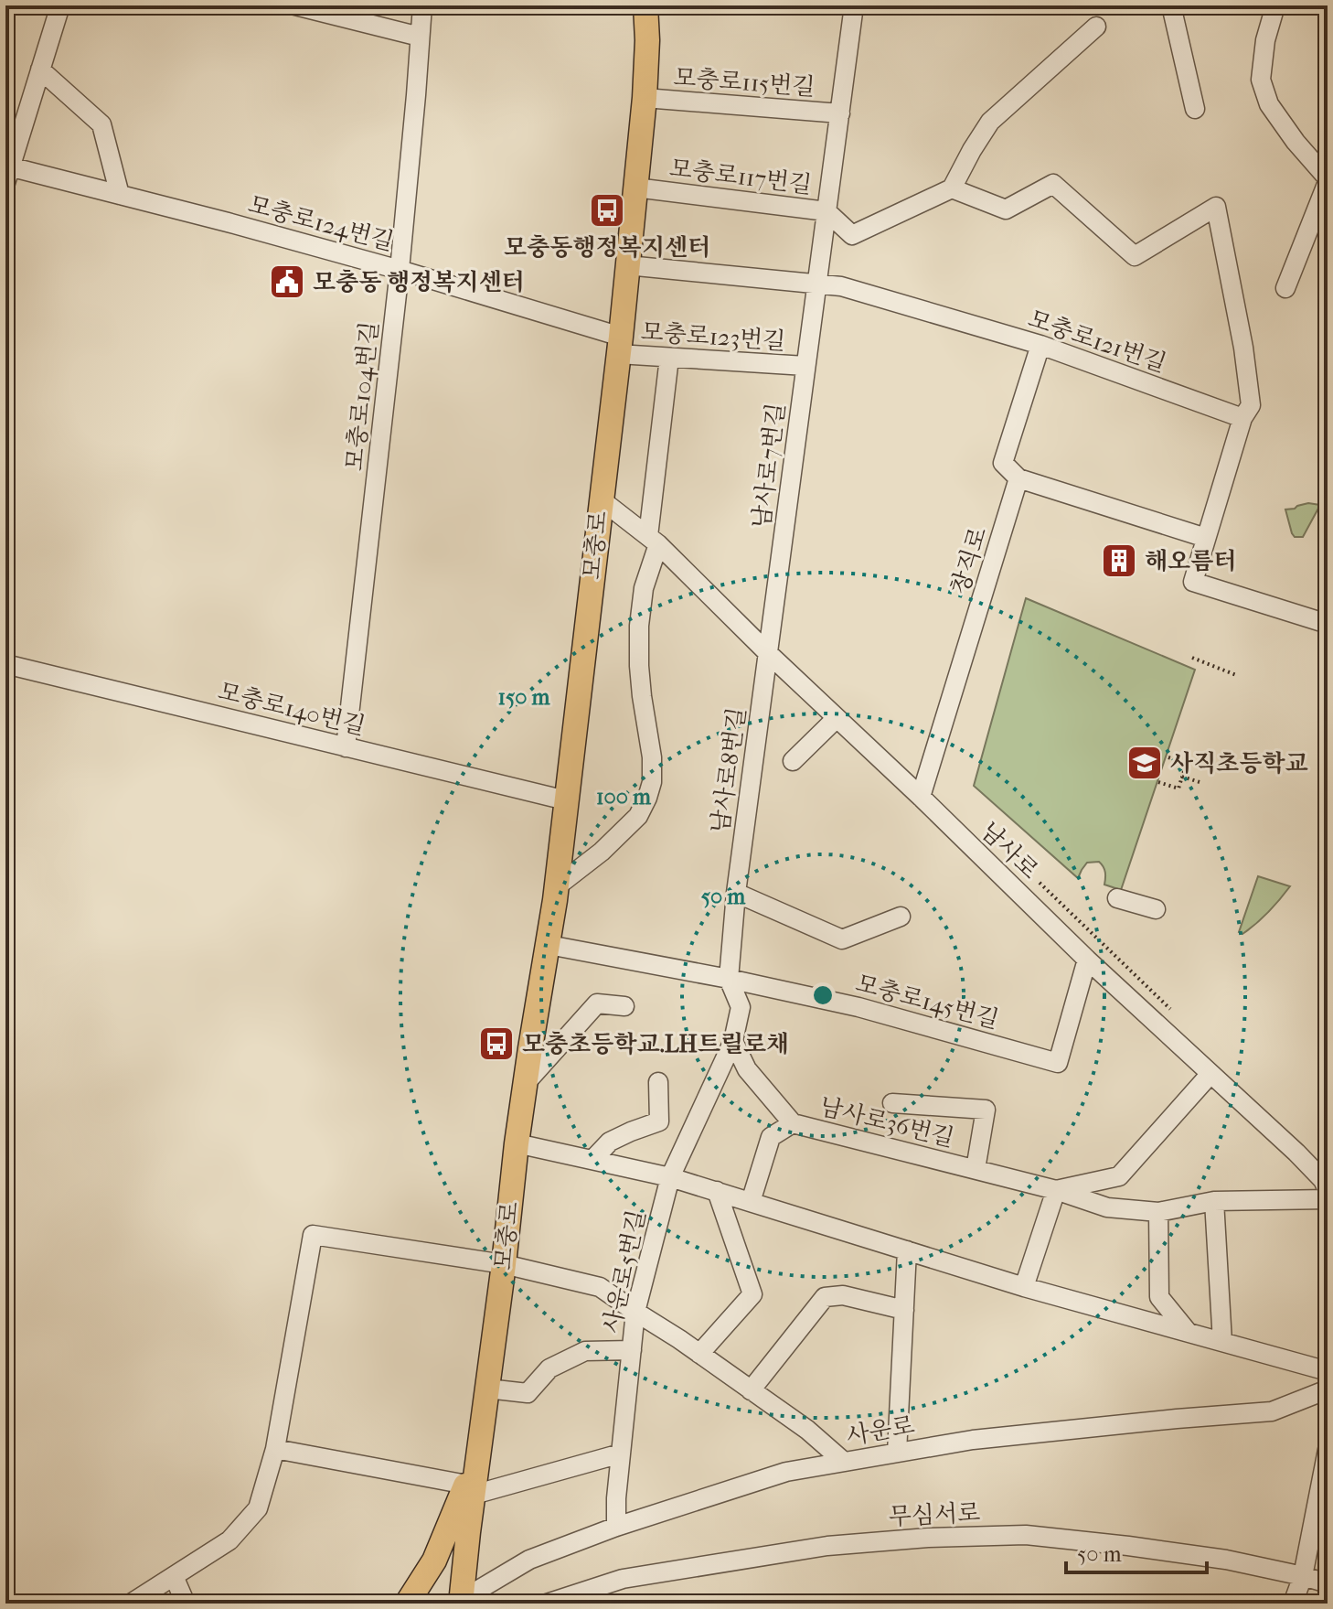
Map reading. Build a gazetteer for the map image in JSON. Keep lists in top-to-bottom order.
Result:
{
  "streets": {
    "main road": ["모충로"],
    "street": [
      "모충로115번길",
      "모충로117번길",
      "모충로124번길",
      "모충로123번길",
      "모충로121번길",
      "모충로104번길",
      "남사로7번길",
      "창직로",
      "모충로140번길",
      "남사로8번길",
      "남사로",
      "모충로145번길",
      "남사로36번길",
      "사운로5번길",
      "사운로",
      "무심서로"
    ]
  },
  "crossings": [
    ["모충로115번길", "남사로7번길"],
    ["모충로115번길", "모충로"],
    ["모충로117번길", "남사로7번길"],
    ["모충로117번길", "모충로"],
    ["모충로124번길", "모충로123번길"],
    ["모충로124번길", "모충로104번길"],
    ["모충로124번길", "모충로"],
    ["모충로123번길", "남사로7번길"],
    ["모충로123번길", "모충로"],
    ["모충로121번길", "남사로7번길"],
    ["모충로121번길", "모충로"],
    ["모충로104번길", "모충로140번길"],
    ["남사로7번길", "남사로8번길"],
    ["남사로7번길", "남사로"],
    ["모충로", "모충로140번길"],
    ["모충로", "남사로"],
    ["모충로", "모충로145번길"],
    ["창직로", "남사로"],
    ["남사로8번길", "남사로"],
    ["남사로8번길", "모충로145번길"],
    ["남사로8번길", "사운로5번길"],
    ["남사로", "모충로145번길"],
    ["모충로145번길", "사운로5번길"],
    ["사운로5번길", "사운로"]
  ],
  "places": {
    "bus stop": ["모충동행정복지센터", "모충초등학교.LH트릴로채"],
    "public building": ["모충동 행정복지센터"],
    "building": ["해오름터"],
    "school or university": ["사직초등학교"]
  },
  "scale_bar": "50 m",
  "rings": ["150 m", "100 m", "50 m"]
}
